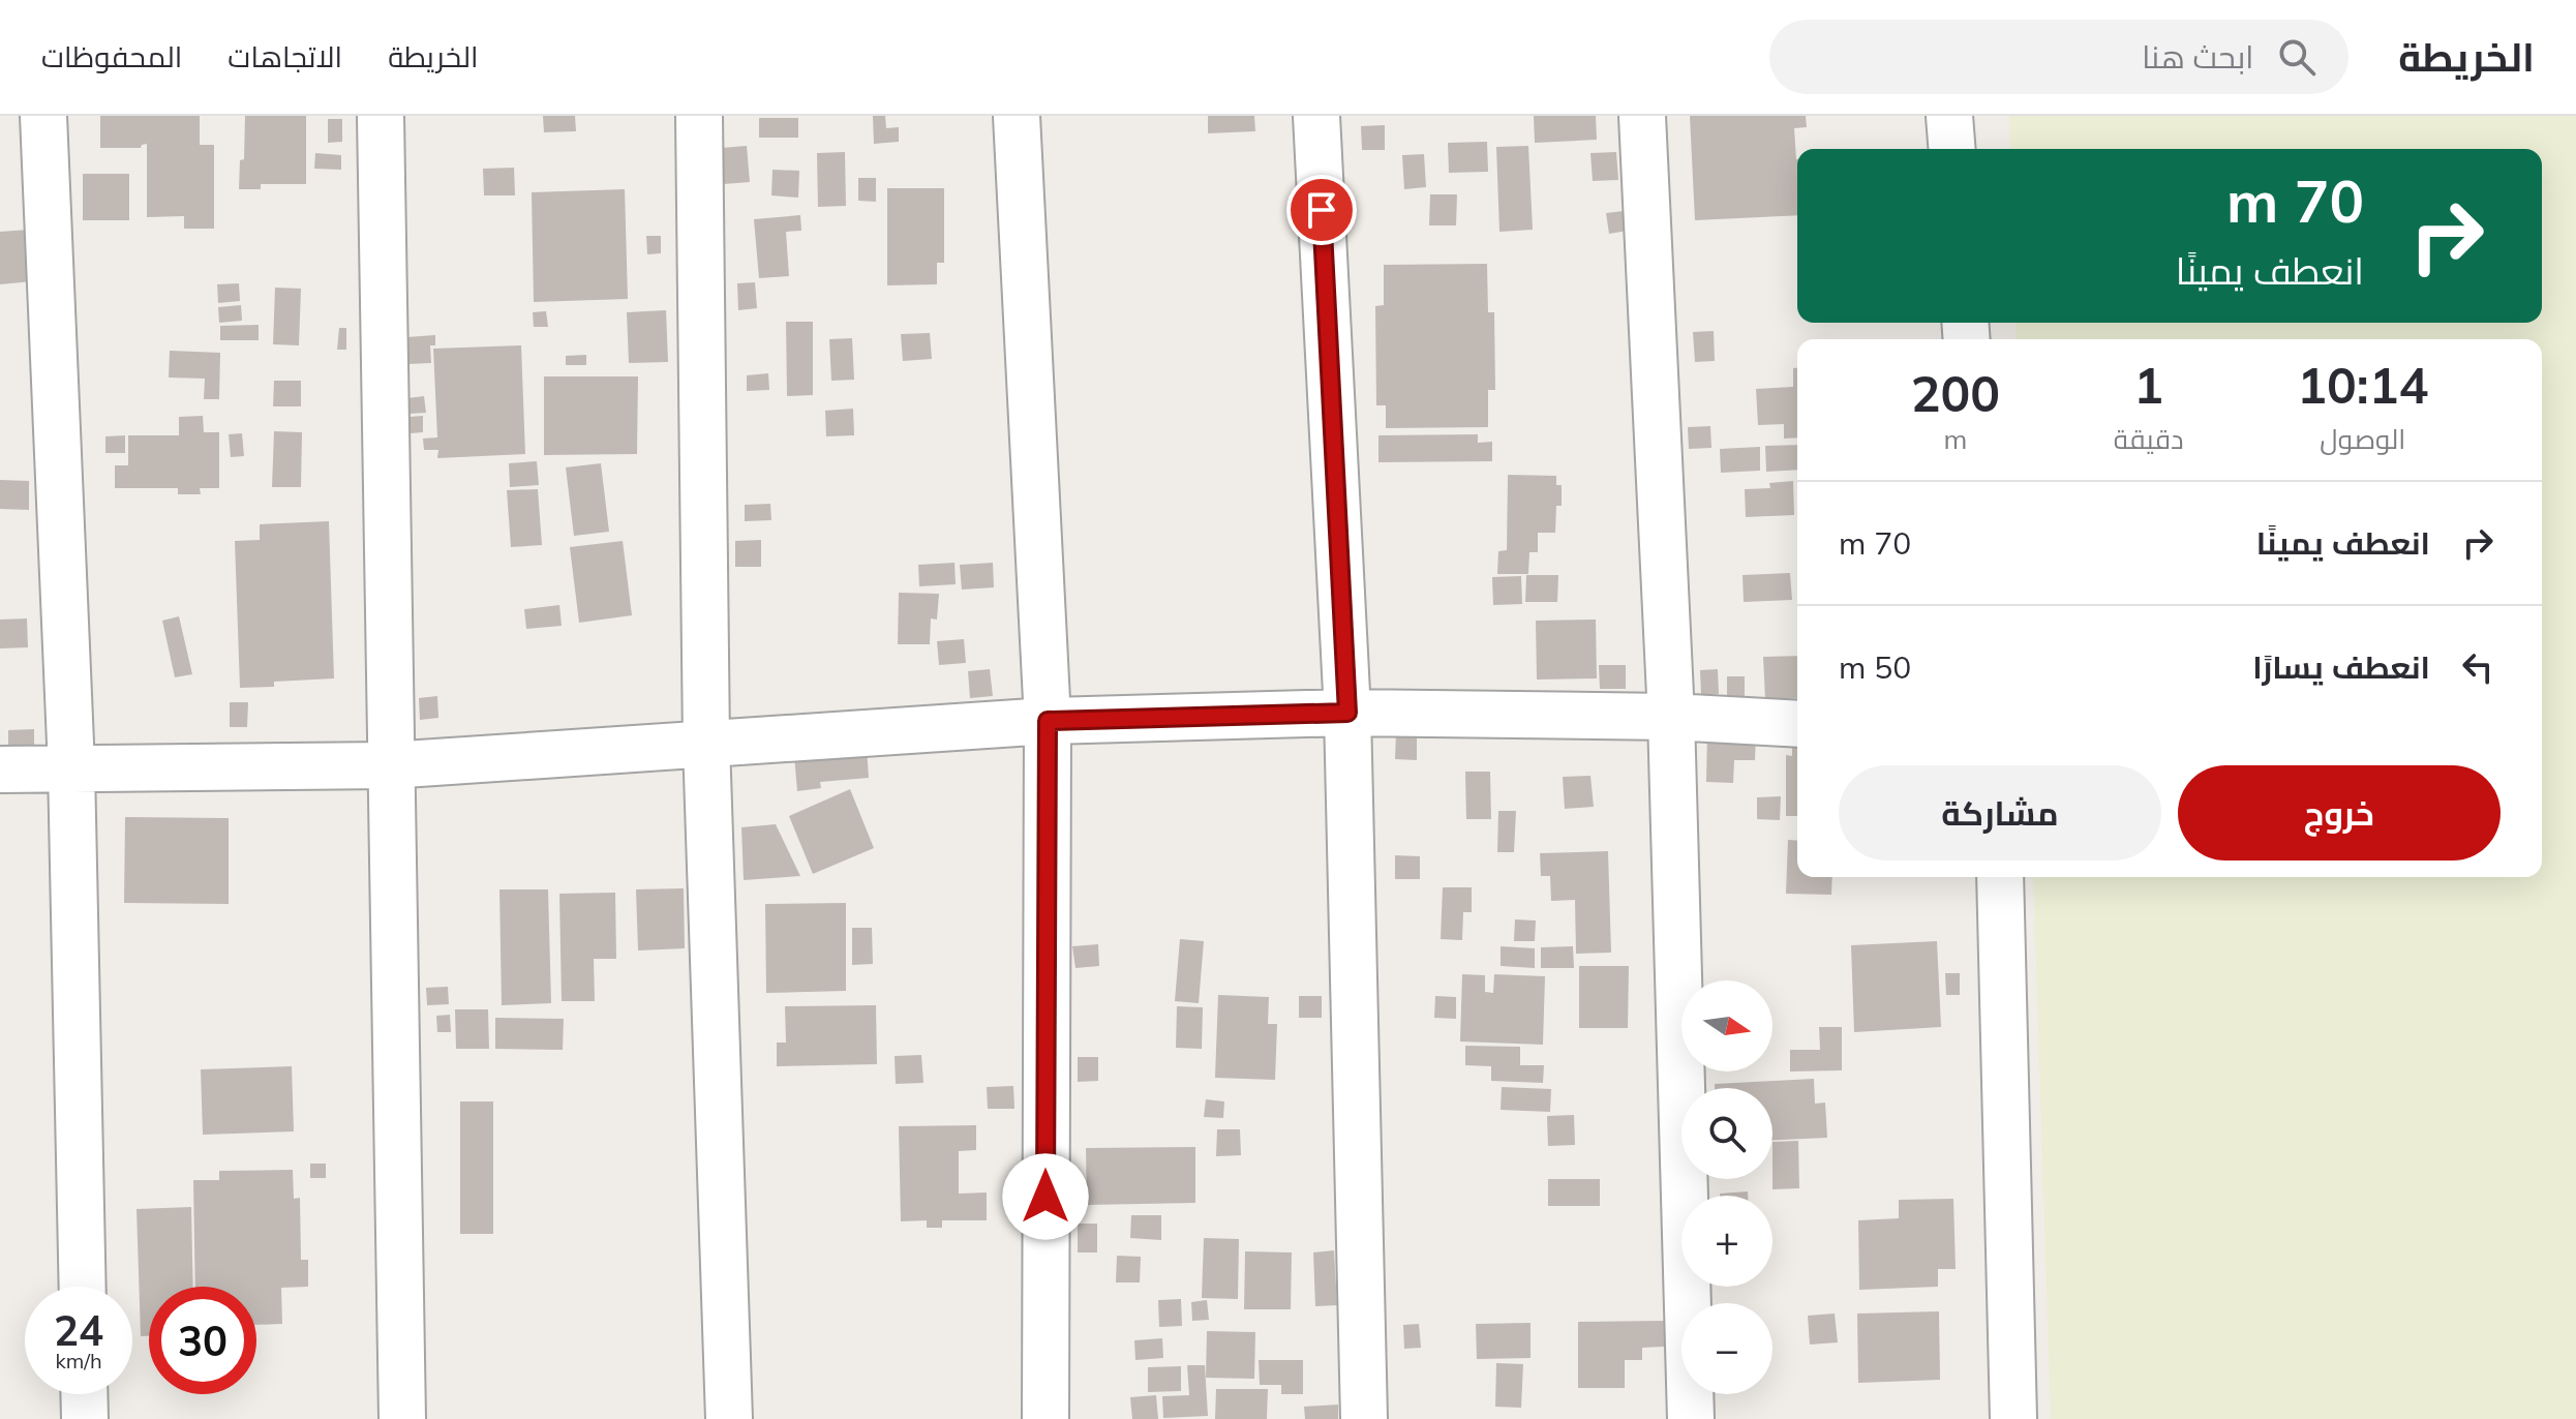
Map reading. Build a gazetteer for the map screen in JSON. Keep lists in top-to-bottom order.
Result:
{
  "north": "right",
  "page": {
    "header": "الخريطة",
    "search": "ابحث هنا",
    "nav": ["الخريطة", "الاتجاهات", "المحفوظات"],
    "turn": ["70 m", "انعطف يمينًا"],
    "eta": [
      "10:14",
      "الوصول",
      "1",
      "دقيقة",
      "200",
      "m"
    ],
    "list": [
      {
        "name": "انعطف يمينًا",
        "value": "70 m"
      },
      {
        "name": "انعطف يسارًا",
        "value": "50 m"
      }
    ],
    "buttons": ["خروج", "مشاركة"],
    "map_buttons": ["+", "−"],
    "speed": "24 km/h",
    "limit": "30"
  }
}
